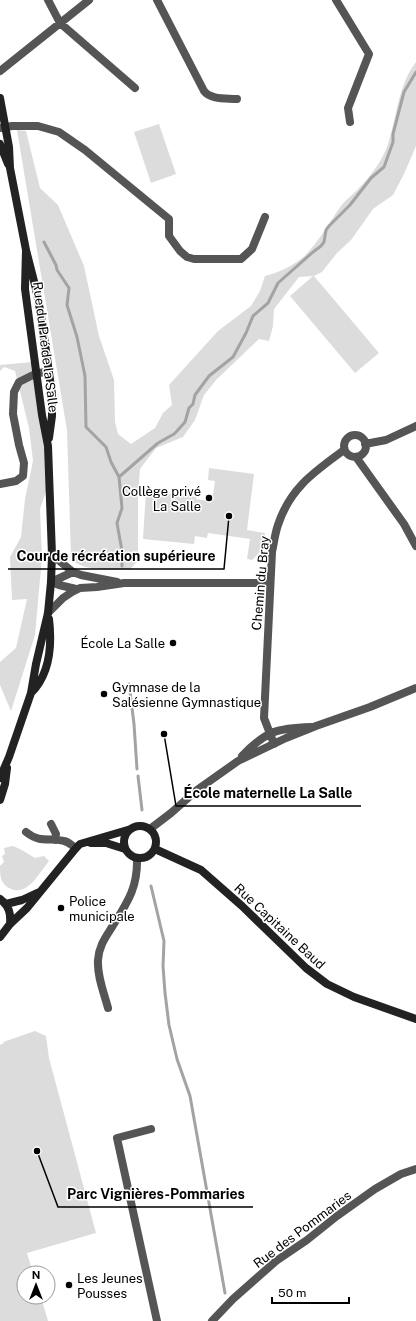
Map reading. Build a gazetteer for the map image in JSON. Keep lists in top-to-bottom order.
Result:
{
  "streets": {
    "main road": ["Rue du Pré de la Salle", "Rue Capitaine Baud"],
    "street": ["Chemin du Bray", "Rue des Pommaries"]
  },
  "places": [
    "Collège privé La Salle",
    "Cour de récréation supérieure",
    "École La Salle",
    "Gymnase de la Salésienne Gymnastique",
    "École maternelle La Salle",
    "Police municipale",
    "Parc Vignières-Pommaries",
    "Les Jeunes Pousses"
  ],
  "scale_bar": "50 m",
  "north": "top"
}
